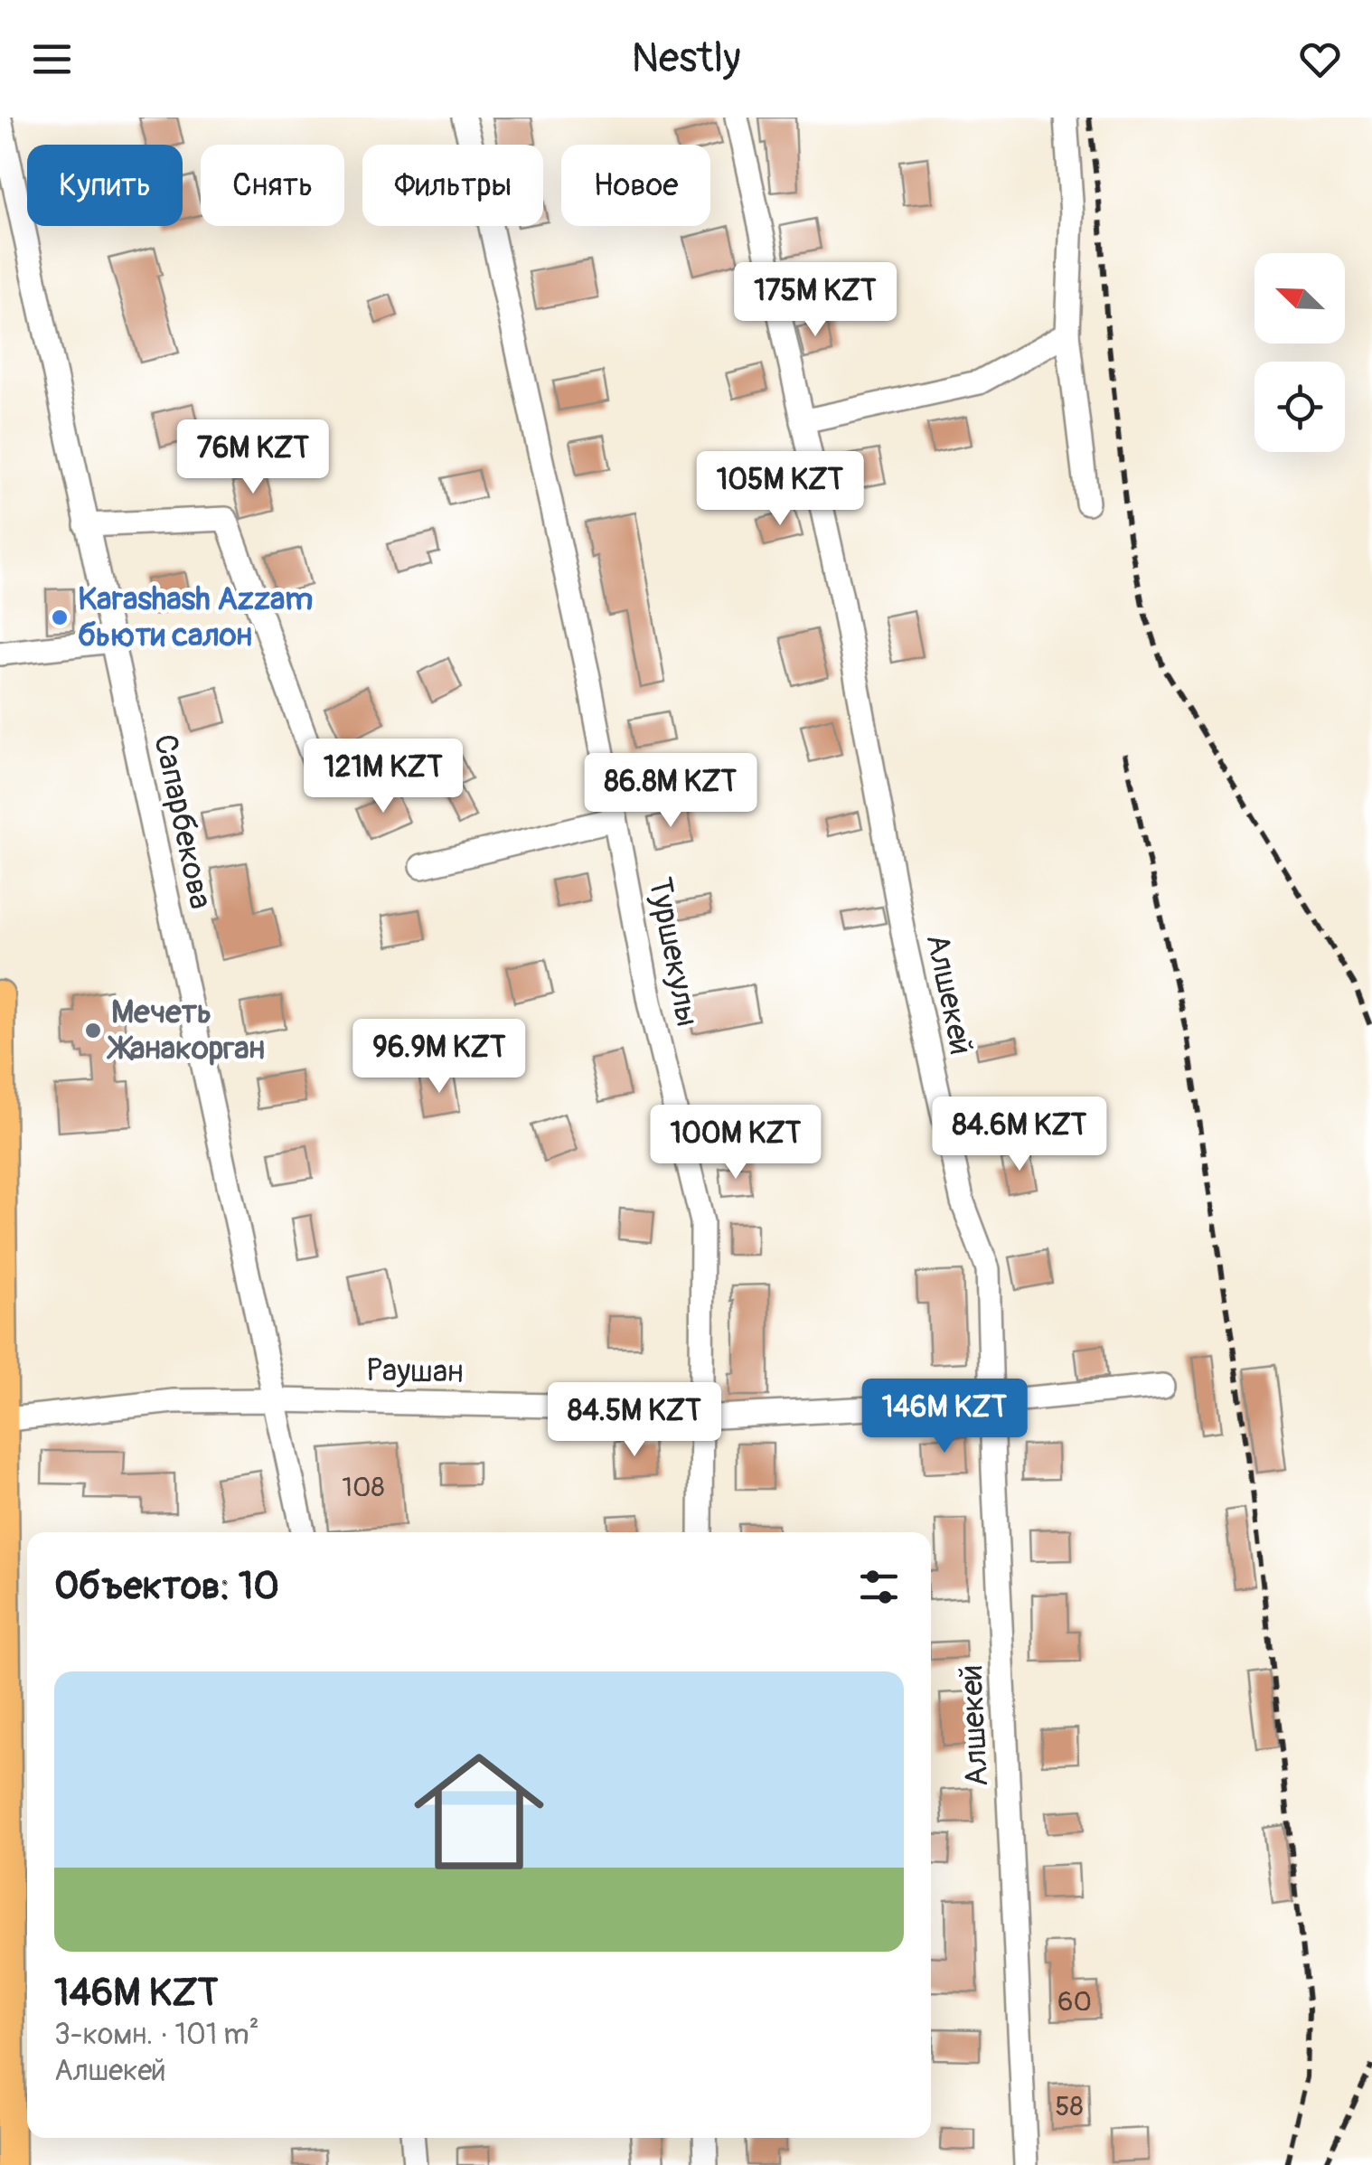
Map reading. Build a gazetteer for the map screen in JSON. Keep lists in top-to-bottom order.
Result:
{
  "streets": {
    "street": [
      "Сапарбекова",
      "Туршекулы",
      "Алшекей",
      "Раушан"
    ]
  },
  "crossings": [
    ["Сапарбекова", "Раушан"],
    ["Туршекулы", "Раушан"],
    ["Алшекей", "Раушан"]
  ],
  "places": ["Karashash Azzam бьюти салон", "Мечеть Жанакорган"],
  "house_numbers": ["108", "60", "58"],
  "north": "top left",
  "page": {
    "header": "Nestly",
    "chip": [
      "Купить",
      "Снять",
      "Фильтры",
      "Новое"
    ],
    "price": [
      "175M KZT",
      "76M KZT",
      "105M KZT",
      "121M KZT",
      "86.8M KZT",
      "96.9M KZT",
      "84.6M KZT",
      "100M KZT",
      "146M KZT",
      "84.5M KZT"
    ],
    "heading": "Объектов: 10",
    "list": [
      {
        "name": "146M KZT",
        "note": "3-комн. · 101 m² · Алшекей"
      }
    ]
  }
}
